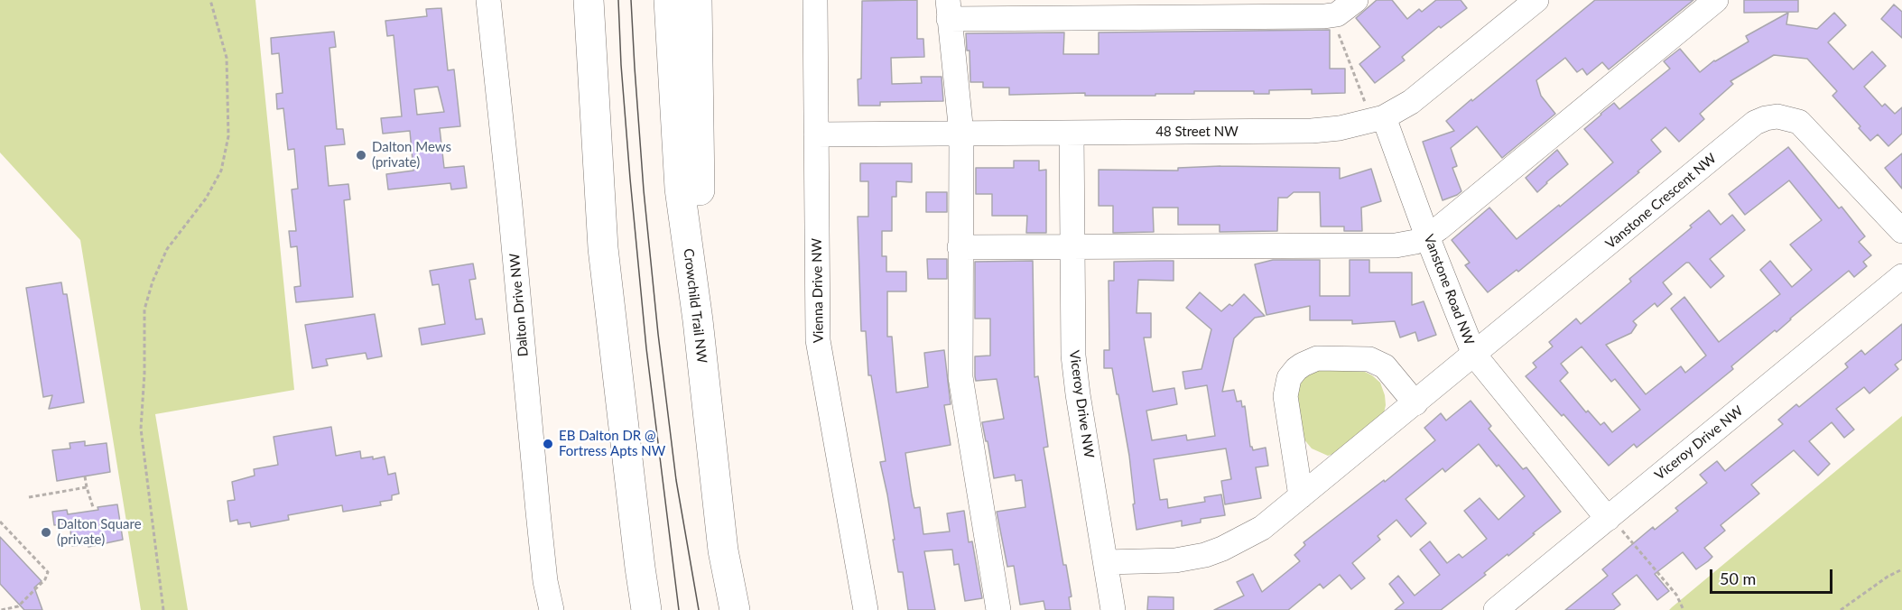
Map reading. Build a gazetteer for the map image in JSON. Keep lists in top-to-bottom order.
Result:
{
  "streets": {
    "highway": ["Crowchild Trail NW"],
    "street": [
      "48 Street NW",
      "Vanstone Crescent NW",
      "Vanstone Road NW",
      "Vienna Drive NW",
      "Dalton Drive NW",
      "Viceroy Drive NW"
    ]
  },
  "crossings": [
    ["48 Street NW", "Vanstone Road NW"],
    ["48 Street NW", "Vienna Drive NW"],
    ["48 Street NW", "Viceroy Drive NW"],
    ["Vanstone Crescent NW", "Vanstone Road NW"],
    ["Vanstone Crescent NW", "Viceroy Drive NW"],
    ["Vanstone Road NW", "Viceroy Drive NW"]
  ],
  "places": ["Dalton Mews (private)", "EB Dalton DR @ Fortress Apts NW", "Dalton Square (private)"],
  "scale_bar": "50 m"
}
